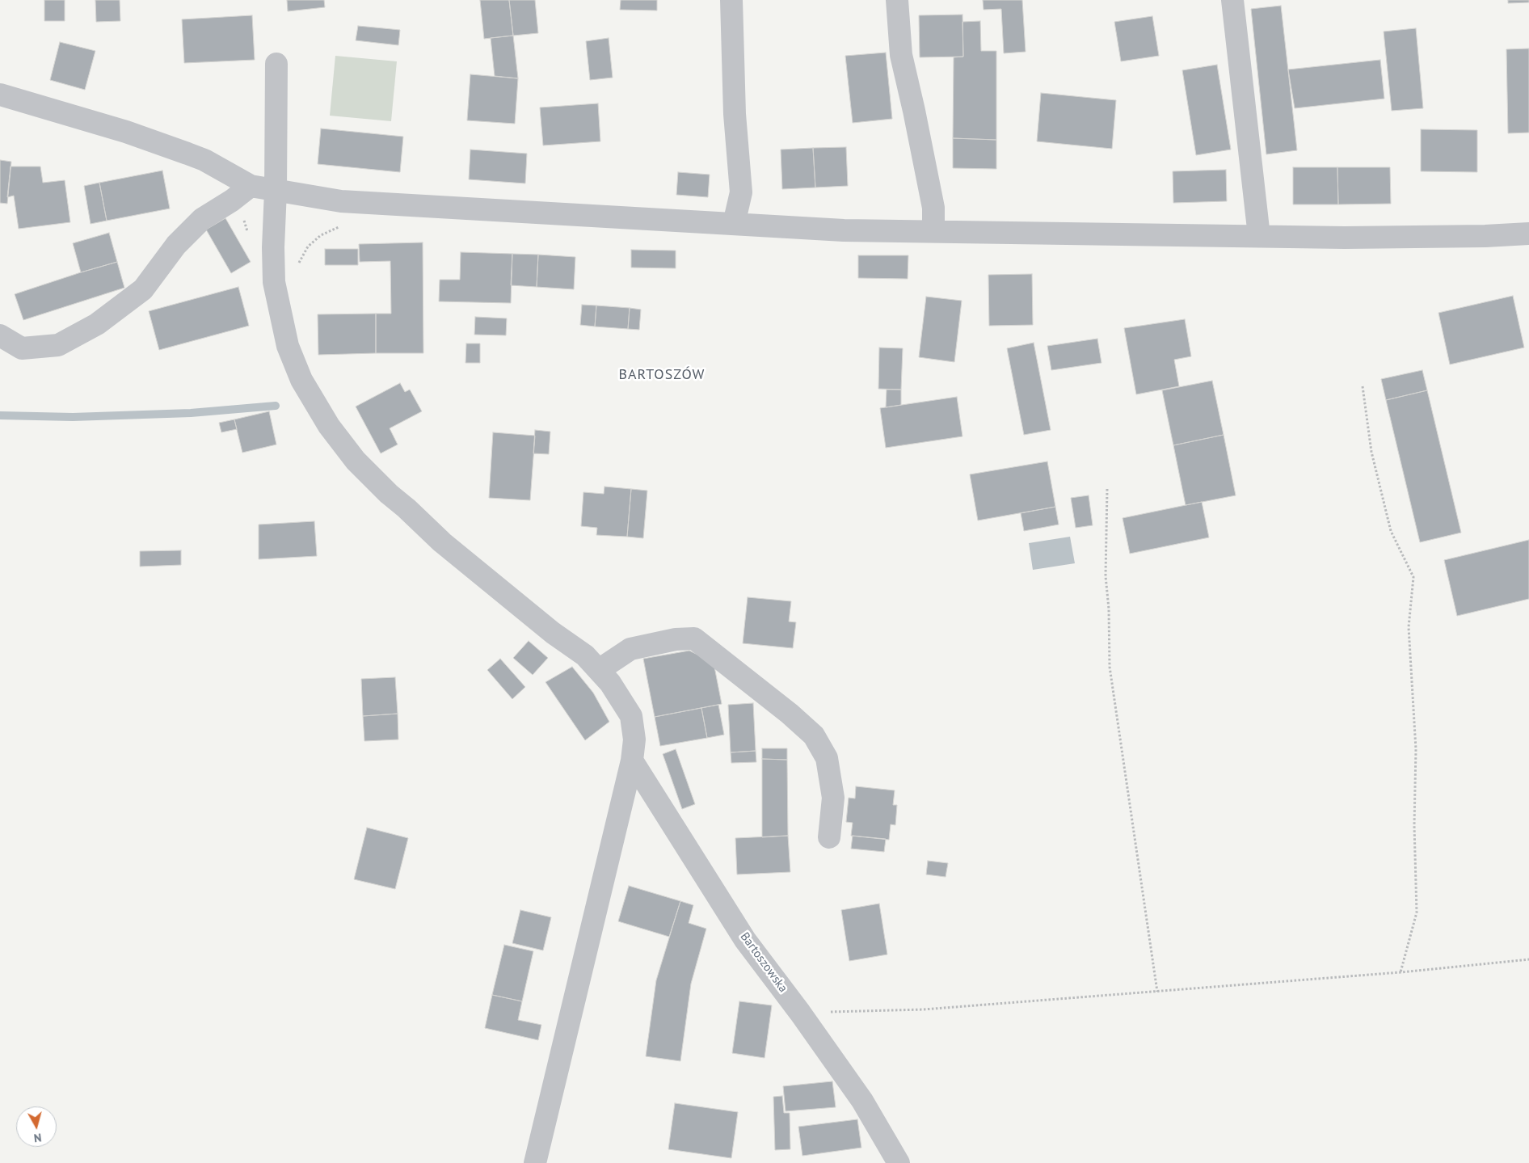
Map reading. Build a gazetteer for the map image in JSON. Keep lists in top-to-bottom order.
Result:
{
  "streets": {
    "street": ["Bartoszowska"]
  },
  "districts": ["BARTOSZÓW"],
  "north": "bottom"
}
